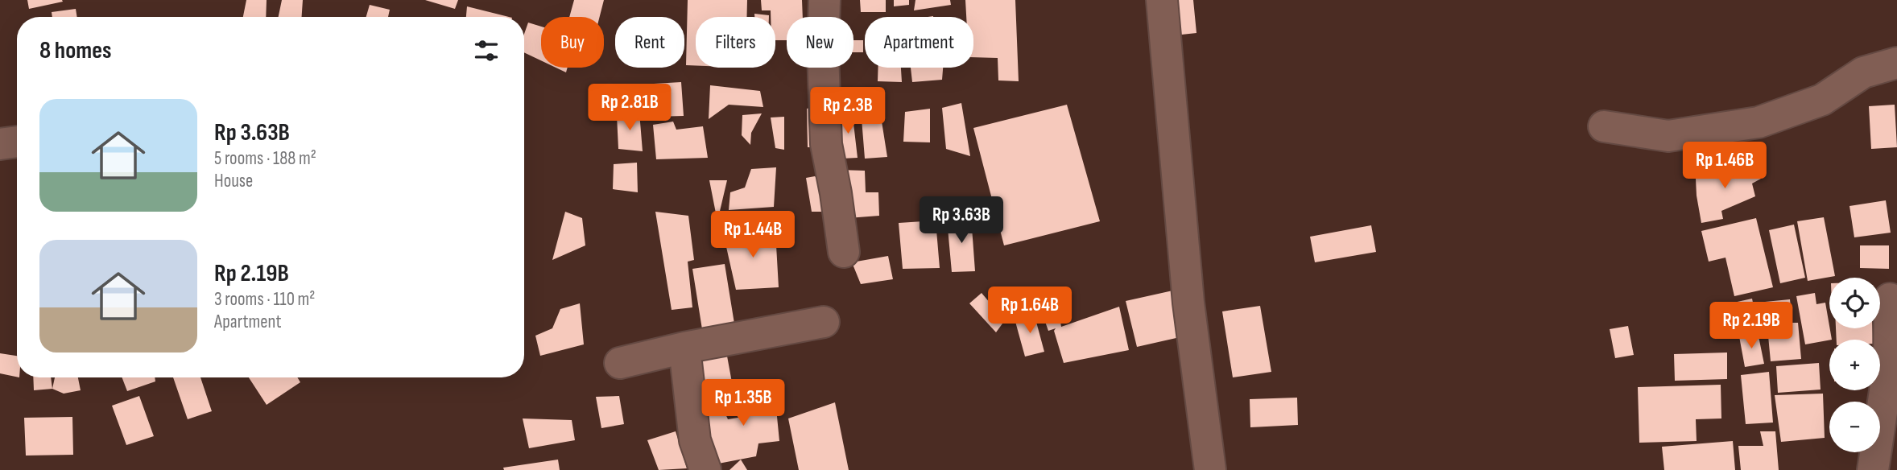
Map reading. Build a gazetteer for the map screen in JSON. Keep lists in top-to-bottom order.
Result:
{
  "page": {
    "chip": [
      "Buy",
      "Rent",
      "Filters",
      "New",
      "Apartment"
    ],
    "heading": "8 homes",
    "price": [
      "Rp 2.81B",
      "Rp 2.3B",
      "Rp 1.46B",
      "Rp 3.63B",
      "Rp 1.44B",
      "Rp 1.64B",
      "Rp 2.19B",
      "Rp 1.35B"
    ],
    "list": [
      {
        "name": "Rp 3.63B",
        "note": "5 rooms · 188 m² · House"
      },
      {
        "name": "Rp 2.19B",
        "note": "3 rooms · 110 m² · Apartment"
      }
    ],
    "map_buttons": ["+", "−"]
  }
}
